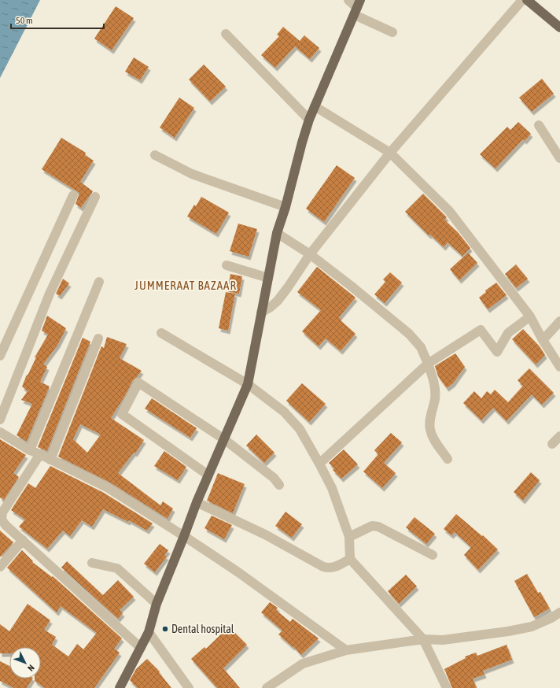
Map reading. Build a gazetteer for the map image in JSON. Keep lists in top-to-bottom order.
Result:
{
  "districts": ["JUMMERAAT BAZAAR"],
  "places": ["Dental hospital"],
  "scale_bar": "50 m",
  "north": "bottom right"
}
